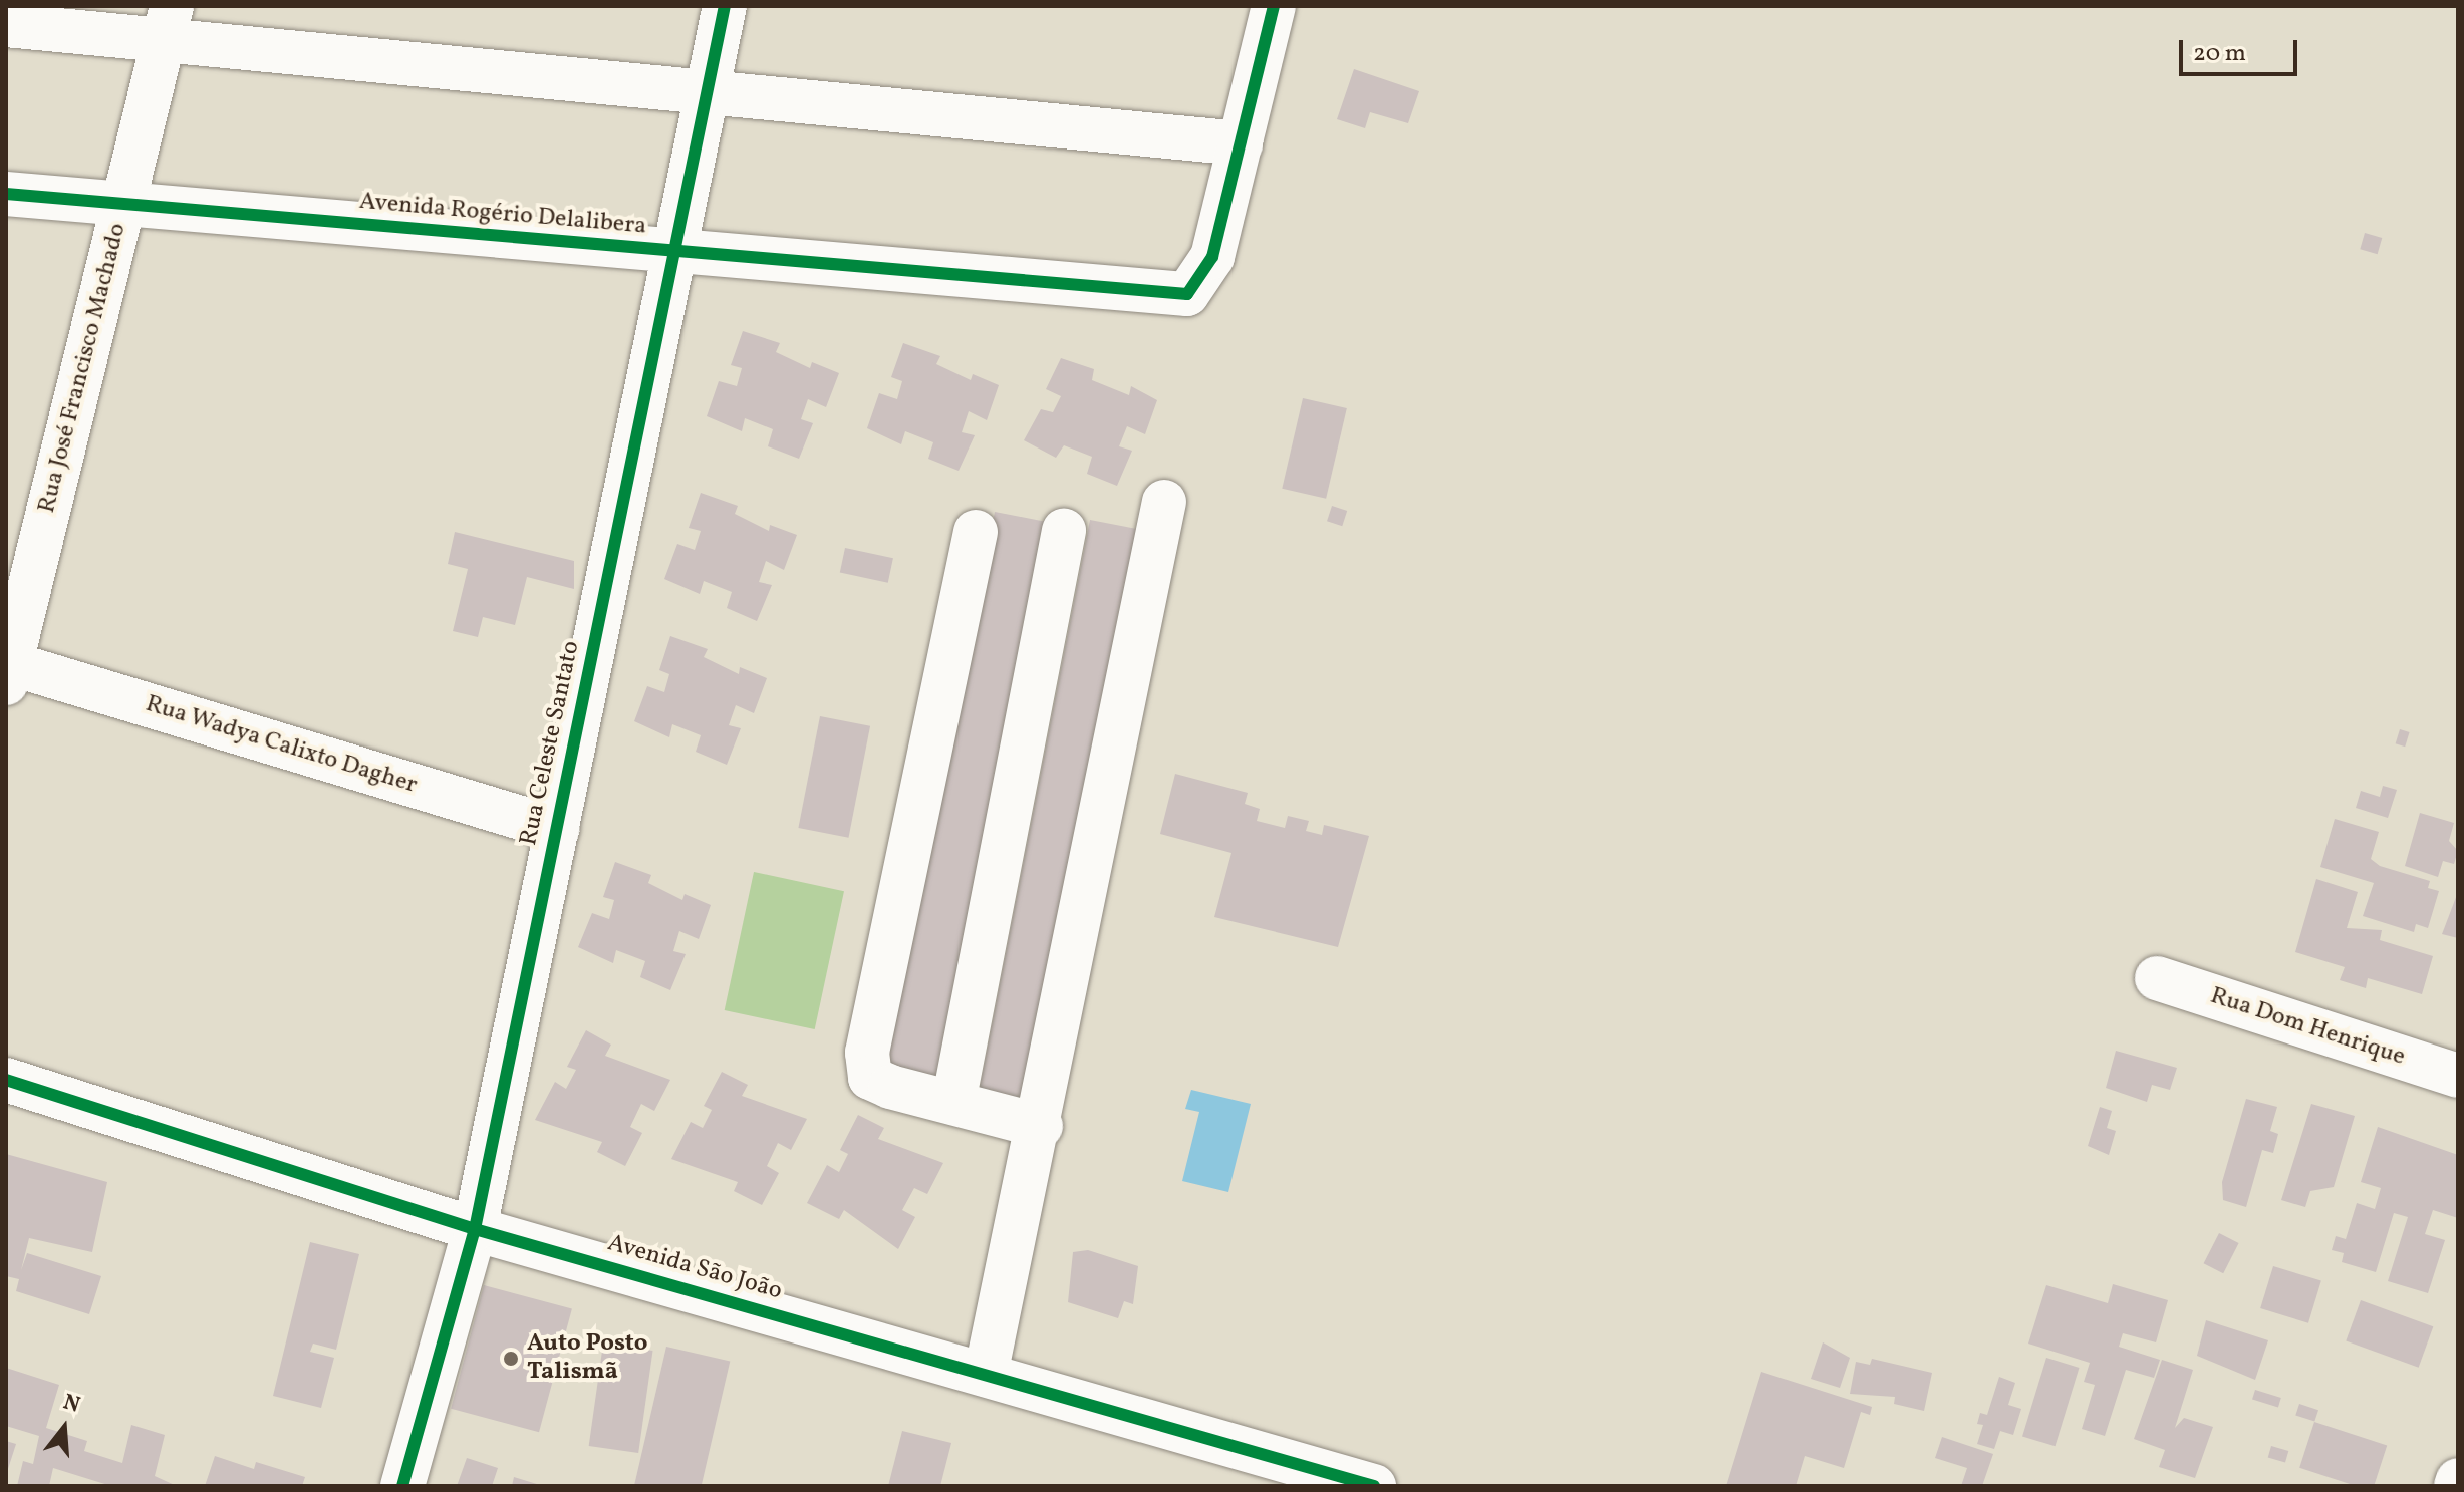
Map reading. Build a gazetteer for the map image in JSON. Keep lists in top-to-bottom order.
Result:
{
  "streets": {
    "street": [
      "Avenida Rogério Delalibera",
      "Rua José Francisco Machado",
      "Rua Celeste Santato",
      "Rua Wadya Calixto Dagher",
      "Rua Dom Henrique",
      "Avenida São João"
    ]
  },
  "crossings": [
    ["Avenida Rogério Delalibera", "Rua José Francisco Machado"],
    ["Avenida Rogério Delalibera", "Rua Celeste Santato"],
    ["Rua José Francisco Machado", "Rua Wadya Calixto Dagher"],
    ["Rua Celeste Santato", "Rua Wadya Calixto Dagher"],
    ["Rua Celeste Santato", "Avenida São João"]
  ],
  "places": ["Auto Posto Talismã"],
  "scale_bar": "20 m",
  "north": "top"
}
